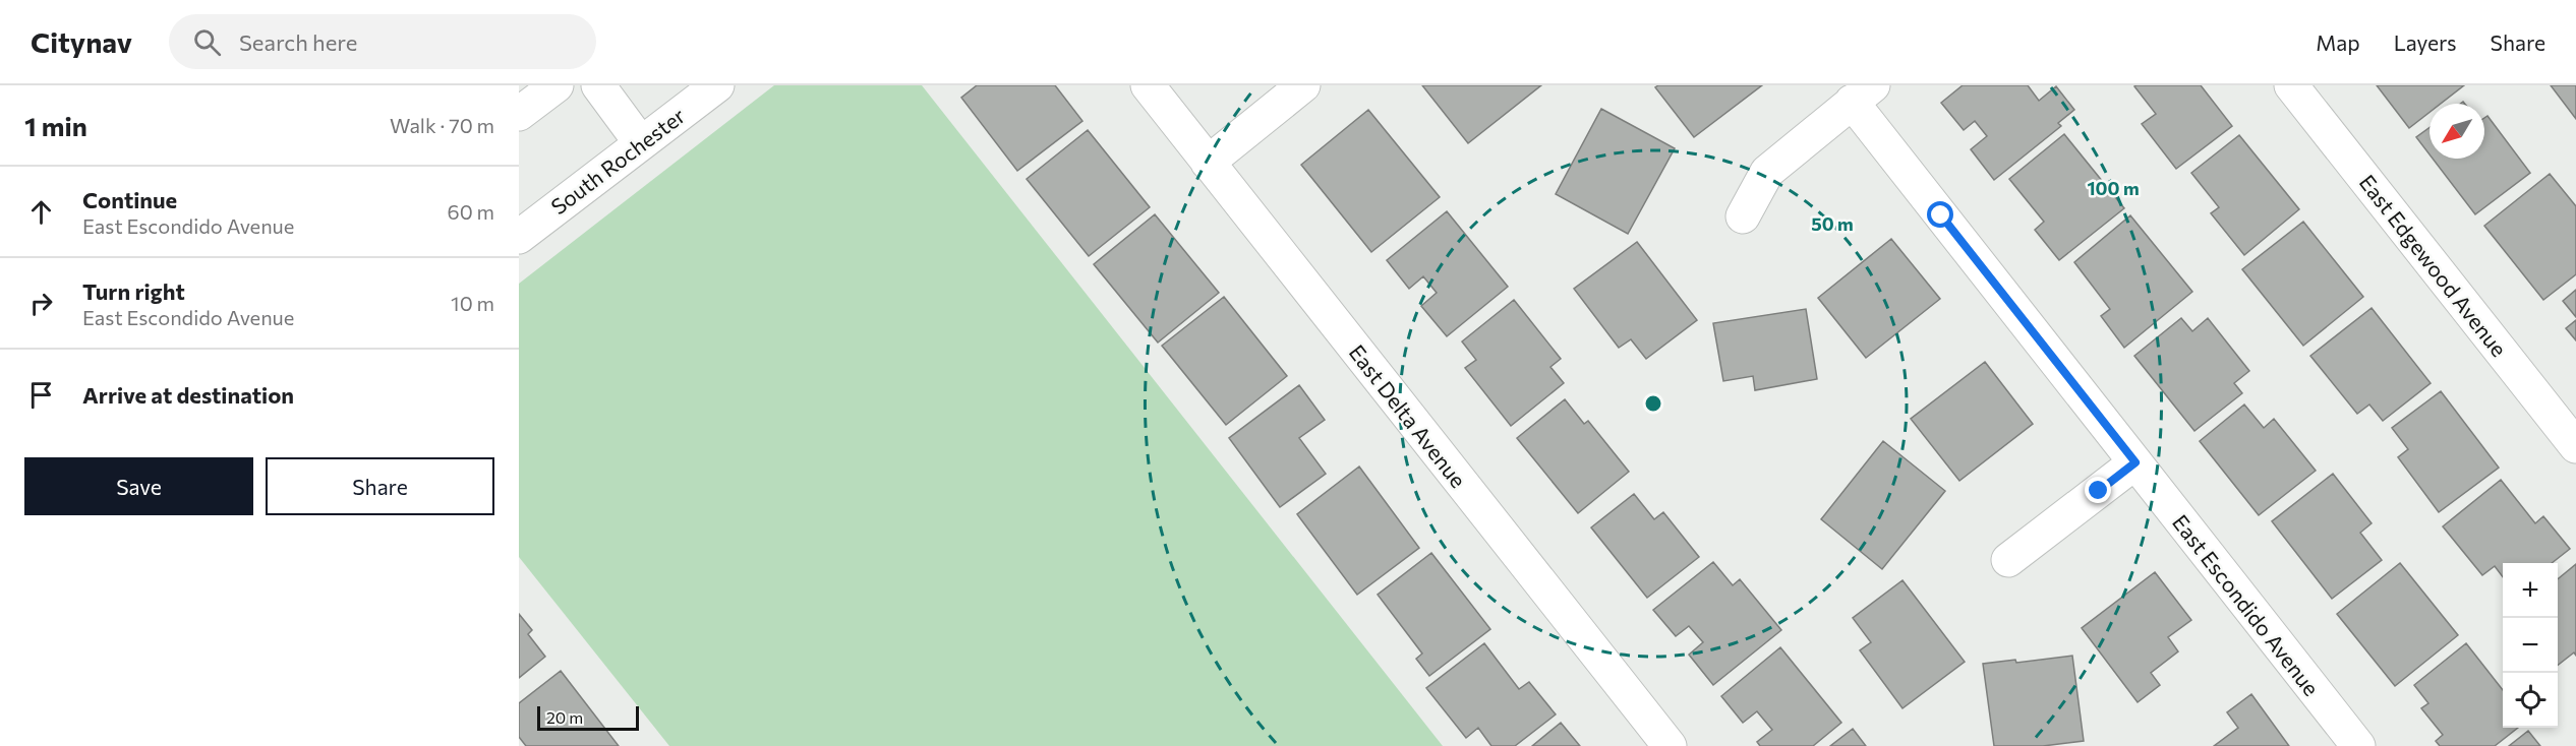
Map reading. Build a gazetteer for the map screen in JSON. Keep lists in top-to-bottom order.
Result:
{
  "streets": {
    "street": [
      "South Rochester",
      "East Edgewood Avenue",
      "East Delta Avenue",
      "East Escondido Avenue"
    ]
  },
  "scale_bar": "20 m",
  "north": "bottom left",
  "page": {
    "header": "Citynav",
    "search": "Search here",
    "nav": ["Map", "Layers", "Share"],
    "heading": ["1 min", "Walk · 70 m"],
    "list": [
      ["Continue", "East Escondido Avenue", "60 m"],
      ["Turn right", "East Escondido Avenue", "10 m"],
      "Arrive at destination"
    ],
    "buttons": ["Save", "Share"],
    "map_buttons": ["+", "−"],
    "scale": "20 m"
  },
  "rings": ["100 m", "50 m"]
}
